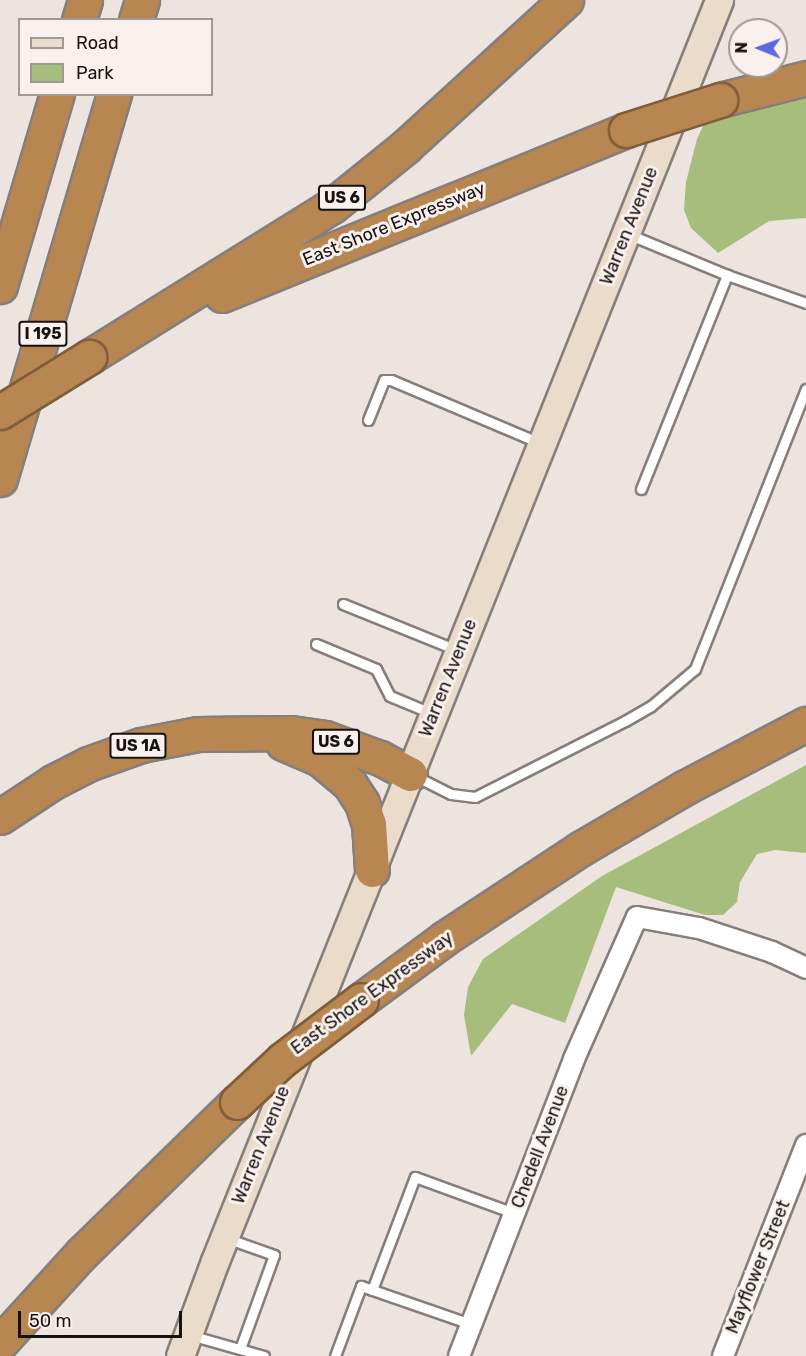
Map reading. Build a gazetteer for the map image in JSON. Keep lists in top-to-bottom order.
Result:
{
  "streets": {
    "highway": [
      "US 6",
      "East Shore Expressway",
      "I 195",
      "US 1A"
    ],
    "main road": ["Warren Avenue"],
    "street": ["Chedell Avenue", "Mayflower Street"]
  },
  "crossings": [
    ["US 6", "East Shore Expressway"],
    ["US 6", "Warren Avenue"],
    ["US 6", "US 1A"],
    ["Warren Avenue", "US 1A"]
  ],
  "legend": ["Road", "Park"],
  "scale_bar": "50 m",
  "north": "left"
}
